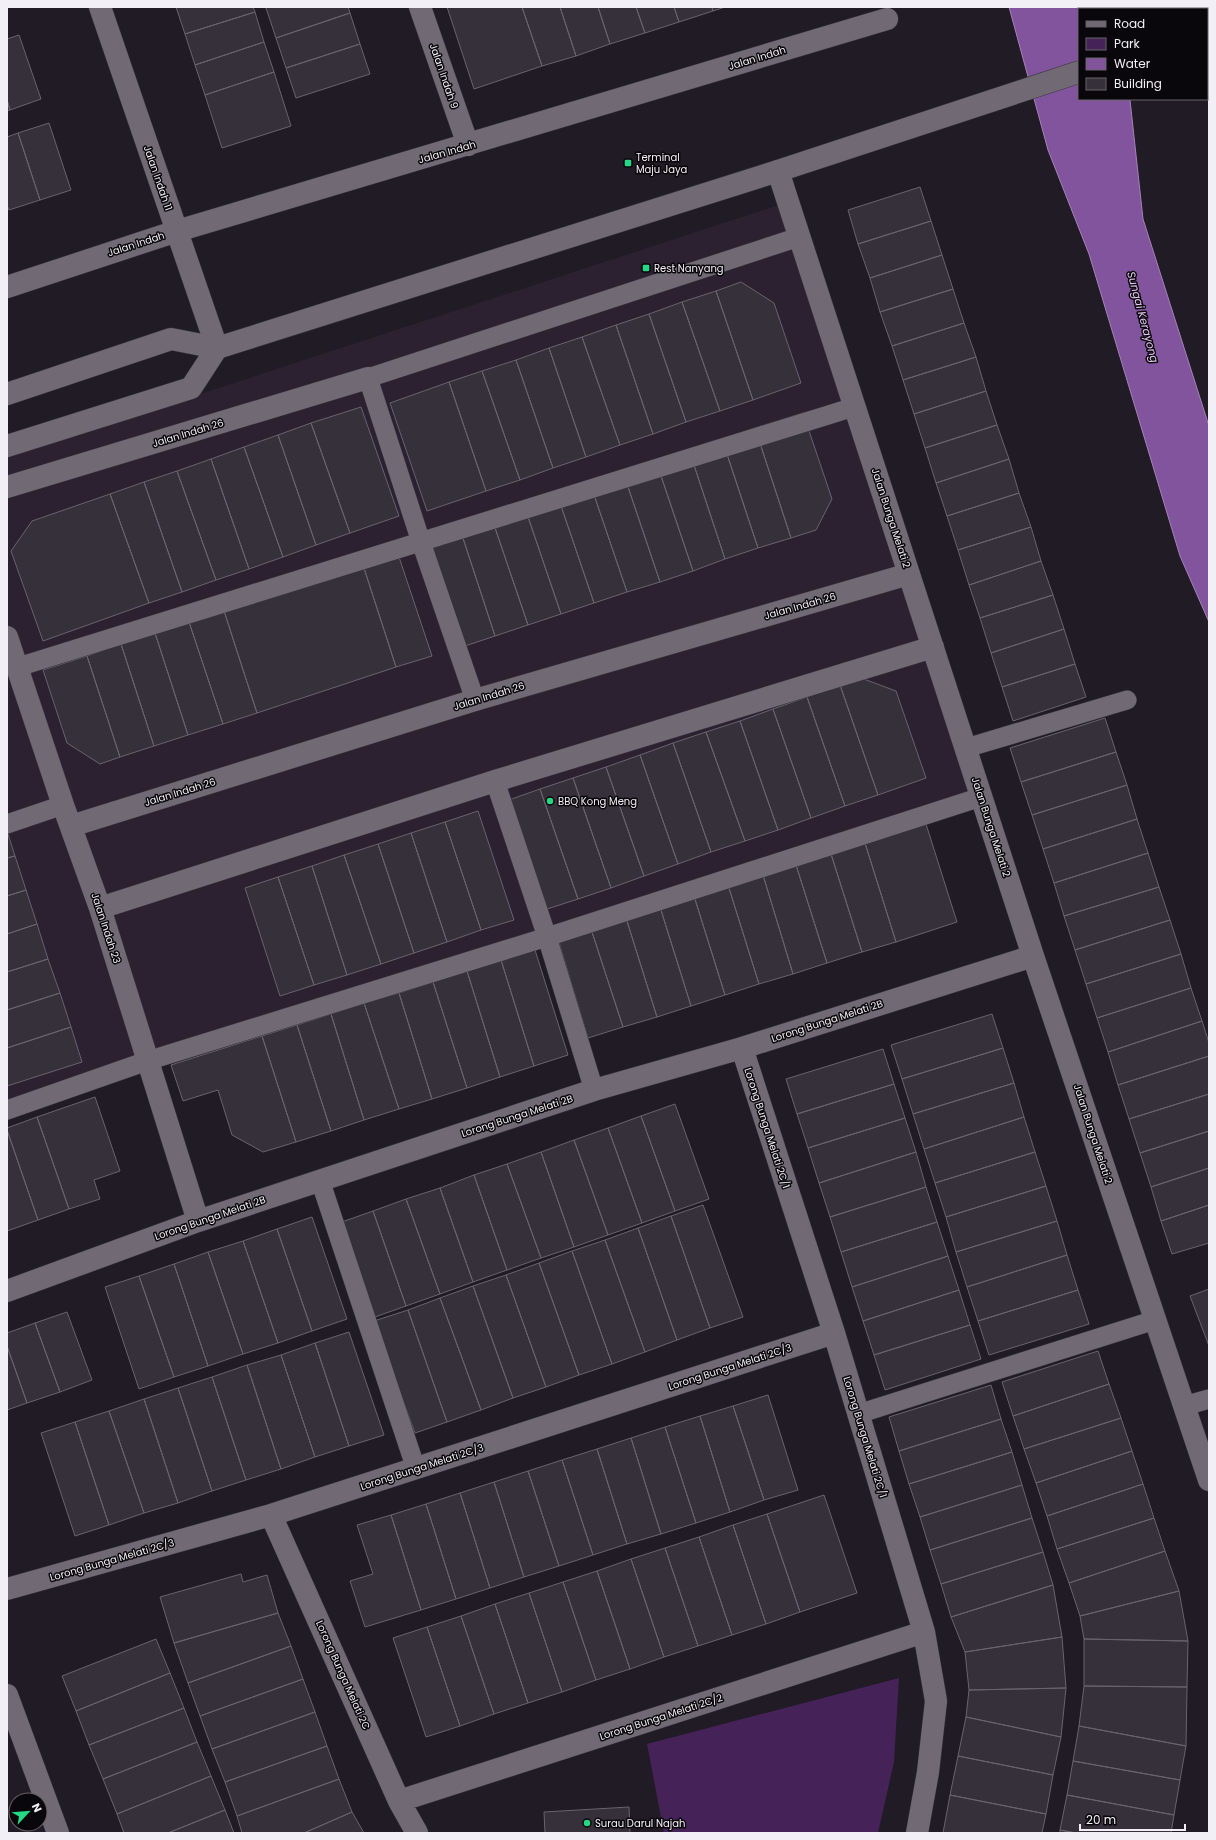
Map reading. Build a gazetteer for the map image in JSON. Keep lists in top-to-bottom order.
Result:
{
  "streets": {
    "street": [
      "Jalan Indah",
      "Jalan Indah 9",
      "Jalan Indah 11",
      "Jalan Indah 26",
      "Jalan Bunga Melati 2",
      "Jalan Indah 23",
      "Lorong Bunga Melati 2B",
      "Lorong Bunga Melati 2C/1",
      "Lorong Bunga Melati 2C/3",
      "Lorong Bunga Melati 2C",
      "Lorong Bunga Melati 2C/2"
    ]
  },
  "crossings": [
    ["Jalan Indah", "Jalan Indah 9"],
    ["Jalan Indah", "Jalan Indah 11"],
    ["Jalan Indah 26", "Jalan Bunga Melati 2"],
    ["Jalan Indah 26", "Jalan Indah 23"],
    ["Jalan Bunga Melati 2", "Lorong Bunga Melati 2B"],
    ["Jalan Indah 23", "Lorong Bunga Melati 2B"],
    ["Lorong Bunga Melati 2B", "Lorong Bunga Melati 2C/1"],
    ["Lorong Bunga Melati 2C/1", "Lorong Bunga Melati 2C/3"],
    ["Lorong Bunga Melati 2C/1", "Lorong Bunga Melati 2C/2"],
    ["Lorong Bunga Melati 2C/3", "Lorong Bunga Melati 2C"],
    ["Lorong Bunga Melati 2C", "Lorong Bunga Melati 2C/2"]
  ],
  "water": ["Sungai Kerayong"],
  "places": {
    "transit": ["Terminal Maju Jaya", "Rest Nanyang"],
    "other": ["BBQ Kong Meng", "Surau Darul Najah"]
  },
  "legend": [
    "Road",
    "Park",
    "Water",
    "Building"
  ],
  "scale_bar": "20 m",
  "north": "top right"
}
